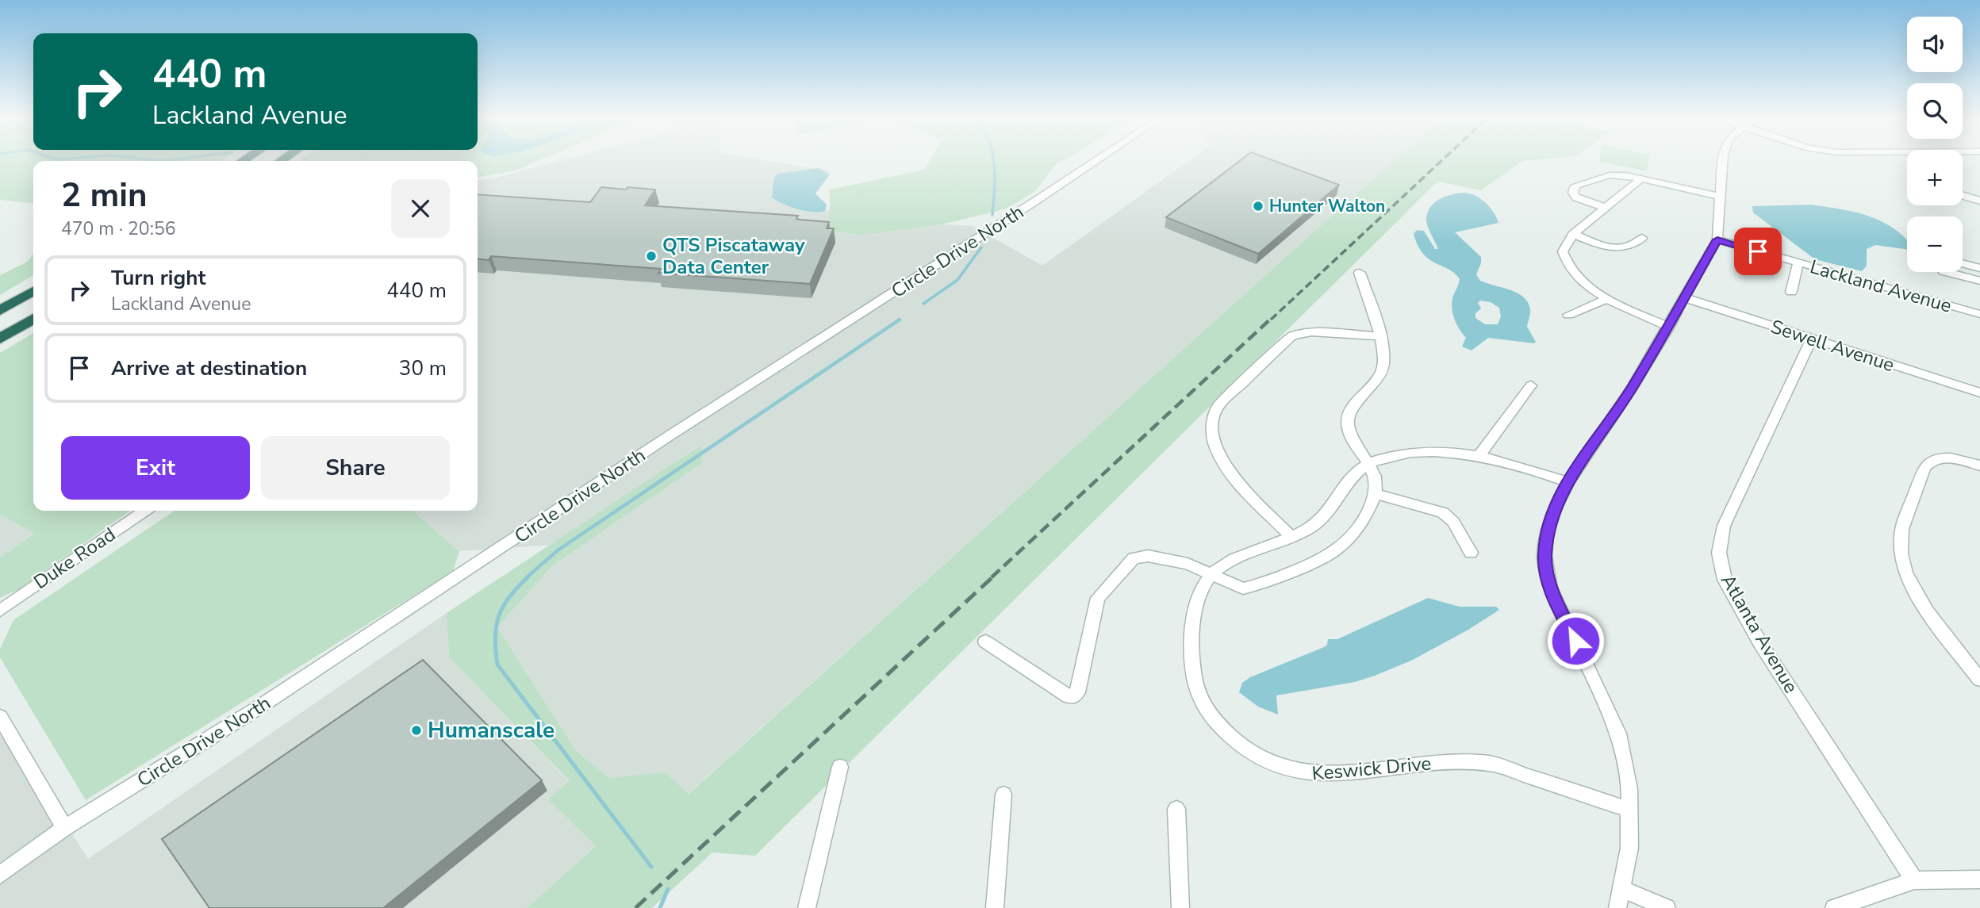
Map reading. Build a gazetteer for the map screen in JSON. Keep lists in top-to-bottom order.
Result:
{
  "streets": {
    "street": [
      "Circle Drive North",
      "Lackland Avenue",
      "Sewell Avenue",
      "Duke Road",
      "Atlanta Avenue",
      "Keswick Drive"
    ]
  },
  "crossings": [
    ["Sewell Avenue", "Atlanta Avenue"]
  ],
  "places": ["Hunter Walton", "QTS Piscataway Data Center", "Humanscale"],
  "page": {
    "map_buttons": ["+", "−"],
    "turn": ["440 m", "Lackland Avenue"],
    "heading": ["2 min", "470 m · 20:56"],
    "list": [
      {
        "name": "Turn right",
        "note": "Lackland Avenue",
        "value": "440 m"
      },
      {
        "name": "Arrive at destination",
        "value": "30 m"
      }
    ],
    "buttons": ["Exit", "Share"]
  }
}
